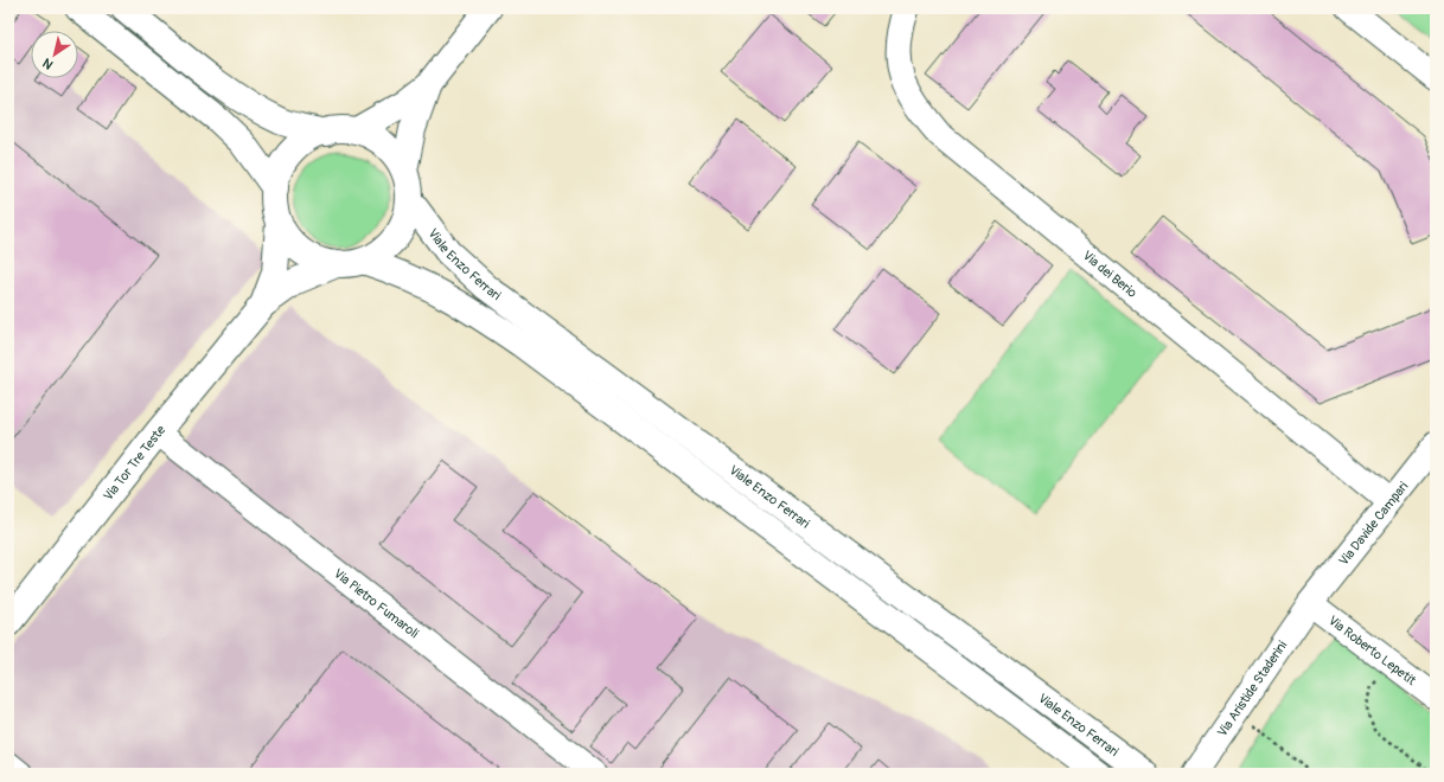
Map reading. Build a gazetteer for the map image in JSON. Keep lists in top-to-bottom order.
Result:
{
  "streets": {
    "main road": ["Viale Enzo Ferrari", "Via Tor Tre Teste"],
    "street": [
      "Via dei Berio",
      "Via Davide Campari",
      "Via Pietro Fumaroli",
      "Via Roberto Lepetit",
      "Via Aristide Staderini"
    ]
  },
  "crossings": [
    ["Viale Enzo Ferrari", "Via Tor Tre Teste"],
    ["Via dei Berio", "Via Davide Campari"],
    ["Via Tor Tre Teste", "Via Pietro Fumaroli"],
    ["Via Davide Campari", "Via Roberto Lepetit"],
    ["Via Davide Campari", "Via Aristide Staderini"],
    ["Via Roberto Lepetit", "Via Aristide Staderini"]
  ],
  "north": "bottom left"
}
